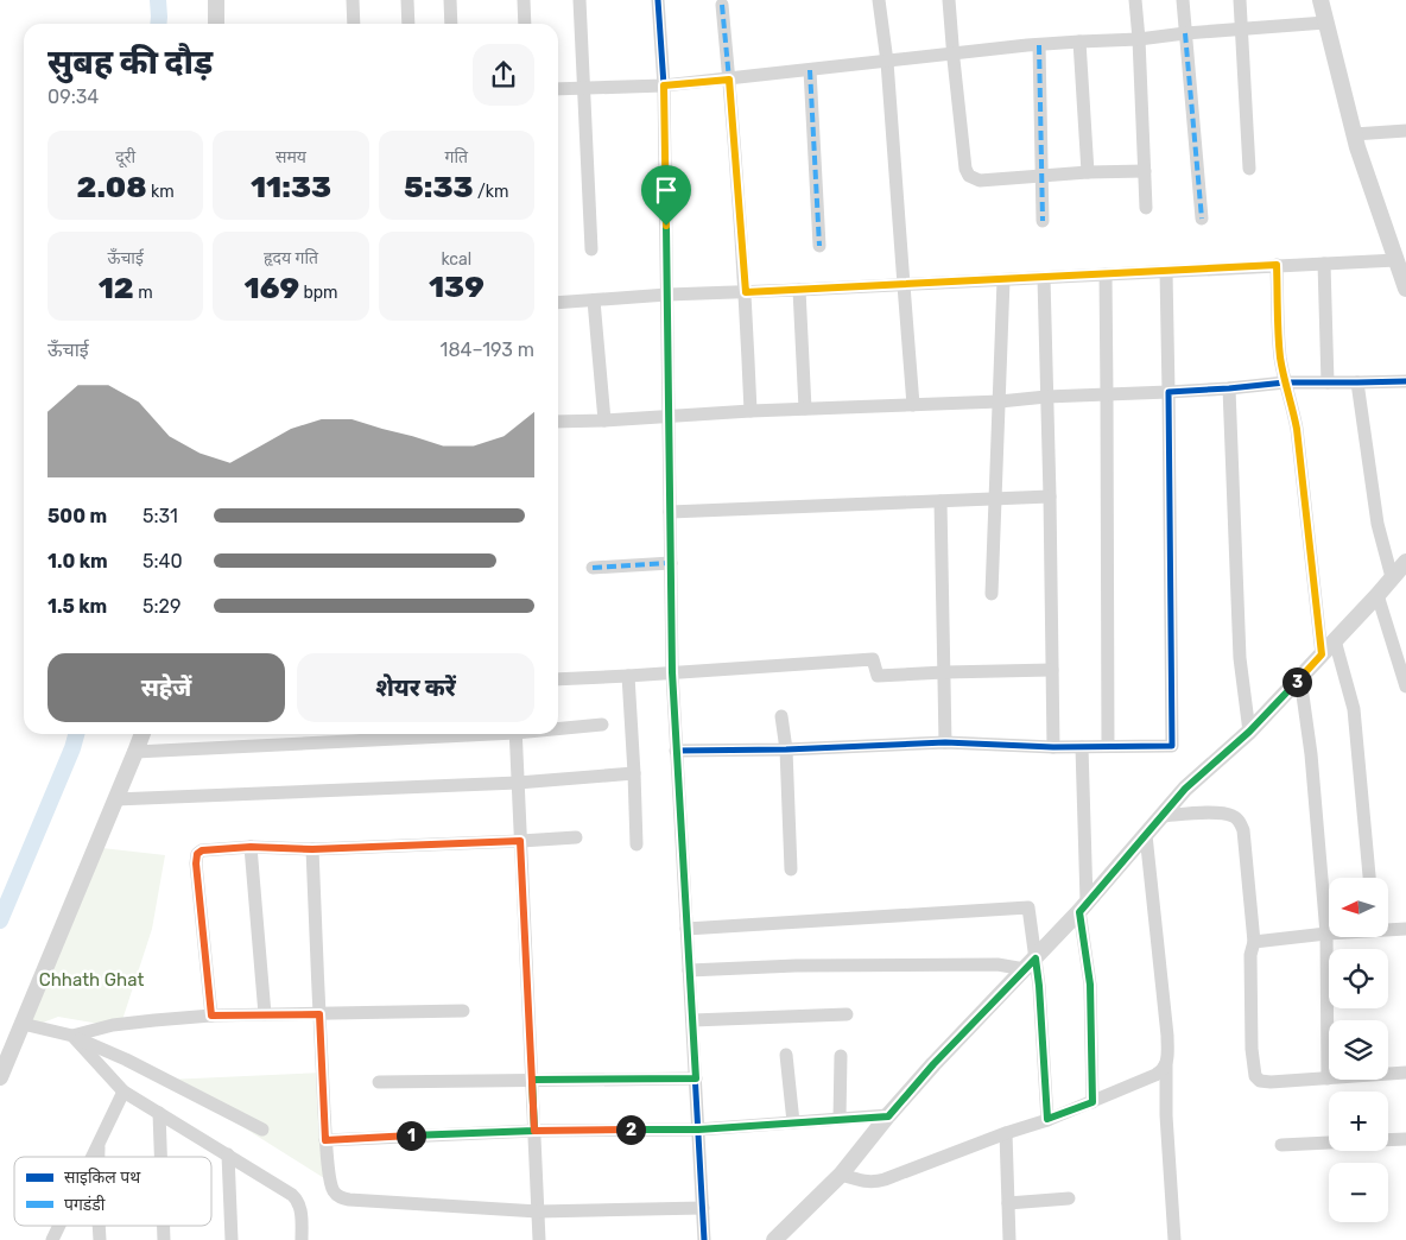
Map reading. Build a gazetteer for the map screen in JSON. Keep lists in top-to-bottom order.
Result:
{
  "parks": ["Chhath Ghat"],
  "legend": ["साइकिल पथ", "पगडंडी"],
  "north": "left",
  "page": {
    "heading": ["सुबह की दौड़", "09:34"],
    "stats": [
      ["दूरी", "2.08 km"],
      ["समय", "11:33"],
      ["गति", "5:33 /km"],
      ["ऊँचाई", "12 m"],
      ["हृदय गति", "169 bpm"],
      ["kcal", "139"]
    ],
    "chart": ["ऊँचाई", "184–193 m"],
    "list": [
      {
        "name": "500 m",
        "note": "5:31"
      },
      {
        "name": "1.0 km",
        "note": "5:40"
      },
      {
        "name": "1.5 km",
        "note": "5:29"
      }
    ],
    "buttons": ["सहेजें", "शेयर करें"],
    "pins": ["3", "2", "1"],
    "map_buttons": ["+", "−"]
  }
}
